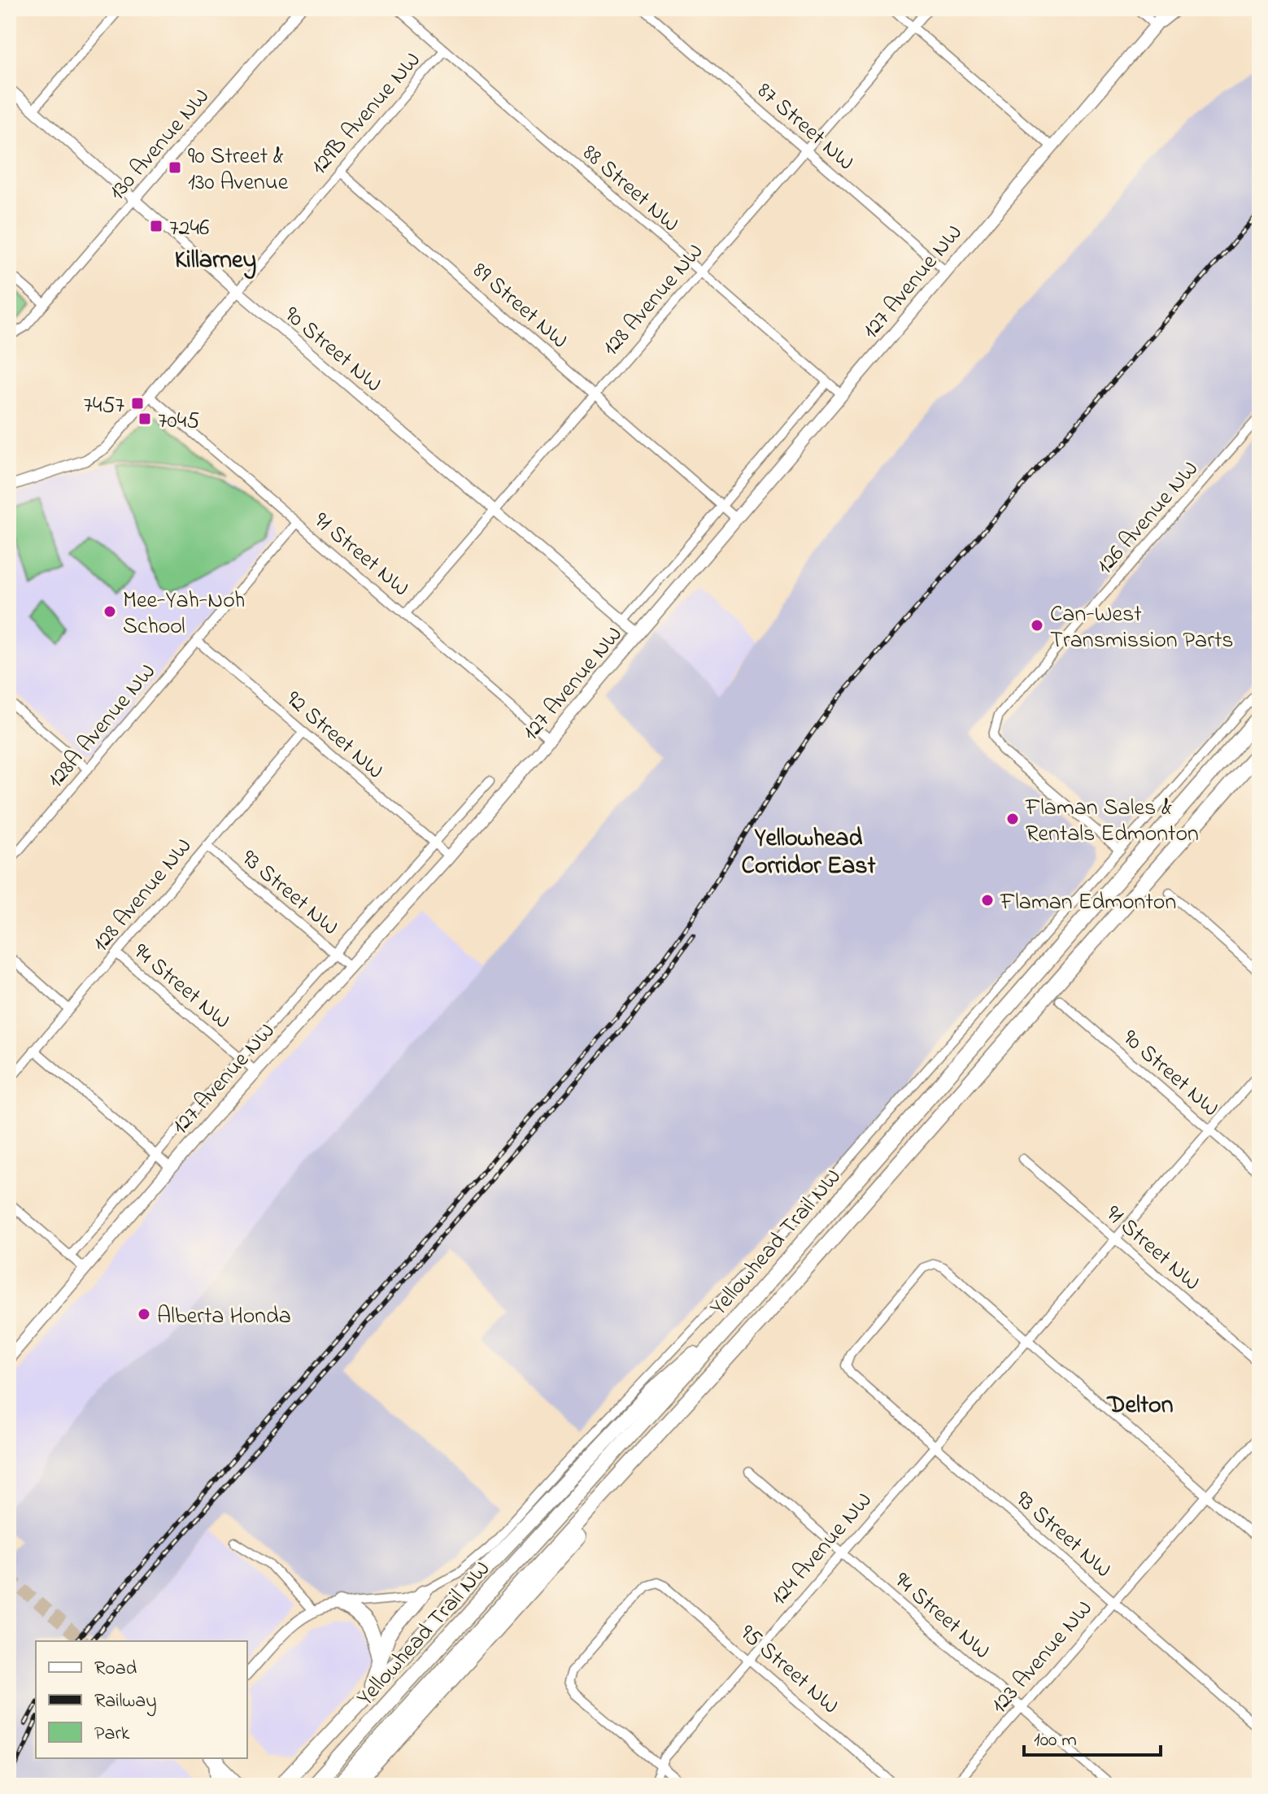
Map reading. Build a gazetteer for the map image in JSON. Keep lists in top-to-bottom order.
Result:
{
  "streets": {
    "highway": ["Yellowhead Trail NW"],
    "main road": ["127 Avenue NW"],
    "street": [
      "129B Avenue NW",
      "87 Street NW",
      "130 Avenue NW",
      "88 Street NW",
      "128 Avenue NW",
      "89 Street NW",
      "90 Street NW",
      "126 Avenue NW",
      "91 Street NW",
      "128A Avenue NW",
      "92 Street NW",
      "93 Street NW",
      "94 Street NW",
      "124 Avenue NW",
      "123 Avenue NW",
      "95 Street NW"
    ]
  },
  "crossings": [
    ["129B Avenue NW", "88 Street NW"],
    ["129B Avenue NW", "89 Street NW"],
    ["129B Avenue NW", "90 Street NW"],
    ["129B Avenue NW", "91 Street NW"],
    ["87 Street NW", "127 Avenue NW"],
    ["87 Street NW", "128 Avenue NW"],
    ["130 Avenue NW", "90 Street NW"],
    ["88 Street NW", "127 Avenue NW"],
    ["88 Street NW", "128 Avenue NW"],
    ["127 Avenue NW", "89 Street NW"],
    ["127 Avenue NW", "90 Street NW"],
    ["127 Avenue NW", "91 Street NW"],
    ["127 Avenue NW", "92 Street NW"],
    ["127 Avenue NW", "93 Street NW"],
    ["127 Avenue NW", "94 Street NW"],
    ["128 Avenue NW", "89 Street NW"],
    ["128 Avenue NW", "90 Street NW"],
    ["128 Avenue NW", "91 Street NW"],
    ["128 Avenue NW", "92 Street NW"],
    ["128 Avenue NW", "93 Street NW"],
    ["128 Avenue NW", "94 Street NW"],
    ["90 Street NW", "124 Avenue NW"],
    ["126 Avenue NW", "Yellowhead Trail NW"],
    ["91 Street NW", "128A Avenue NW"],
    ["91 Street NW", "124 Avenue NW"],
    ["128A Avenue NW", "92 Street NW"],
    ["93 Street NW", "124 Avenue NW"],
    ["93 Street NW", "123 Avenue NW"],
    ["94 Street NW", "124 Avenue NW"],
    ["94 Street NW", "123 Avenue NW"],
    ["124 Avenue NW", "95 Street NW"]
  ],
  "districts": ["Killarney", "Yellowhead Corridor East", "Delton"],
  "places": {
    "transit": [
      "90 Street & 130 Avenue",
      "7246",
      "7457",
      "7045"
    ],
    "other": [
      "Mee-Yah-Noh School",
      "Can-West Transmission Parts",
      "Flaman Sales & Rentals Edmonton",
      "Flaman Edmonton",
      "Alberta Honda"
    ]
  },
  "legend": ["Road", "Railway", "Park"],
  "scale_bar": "100 m"
}
